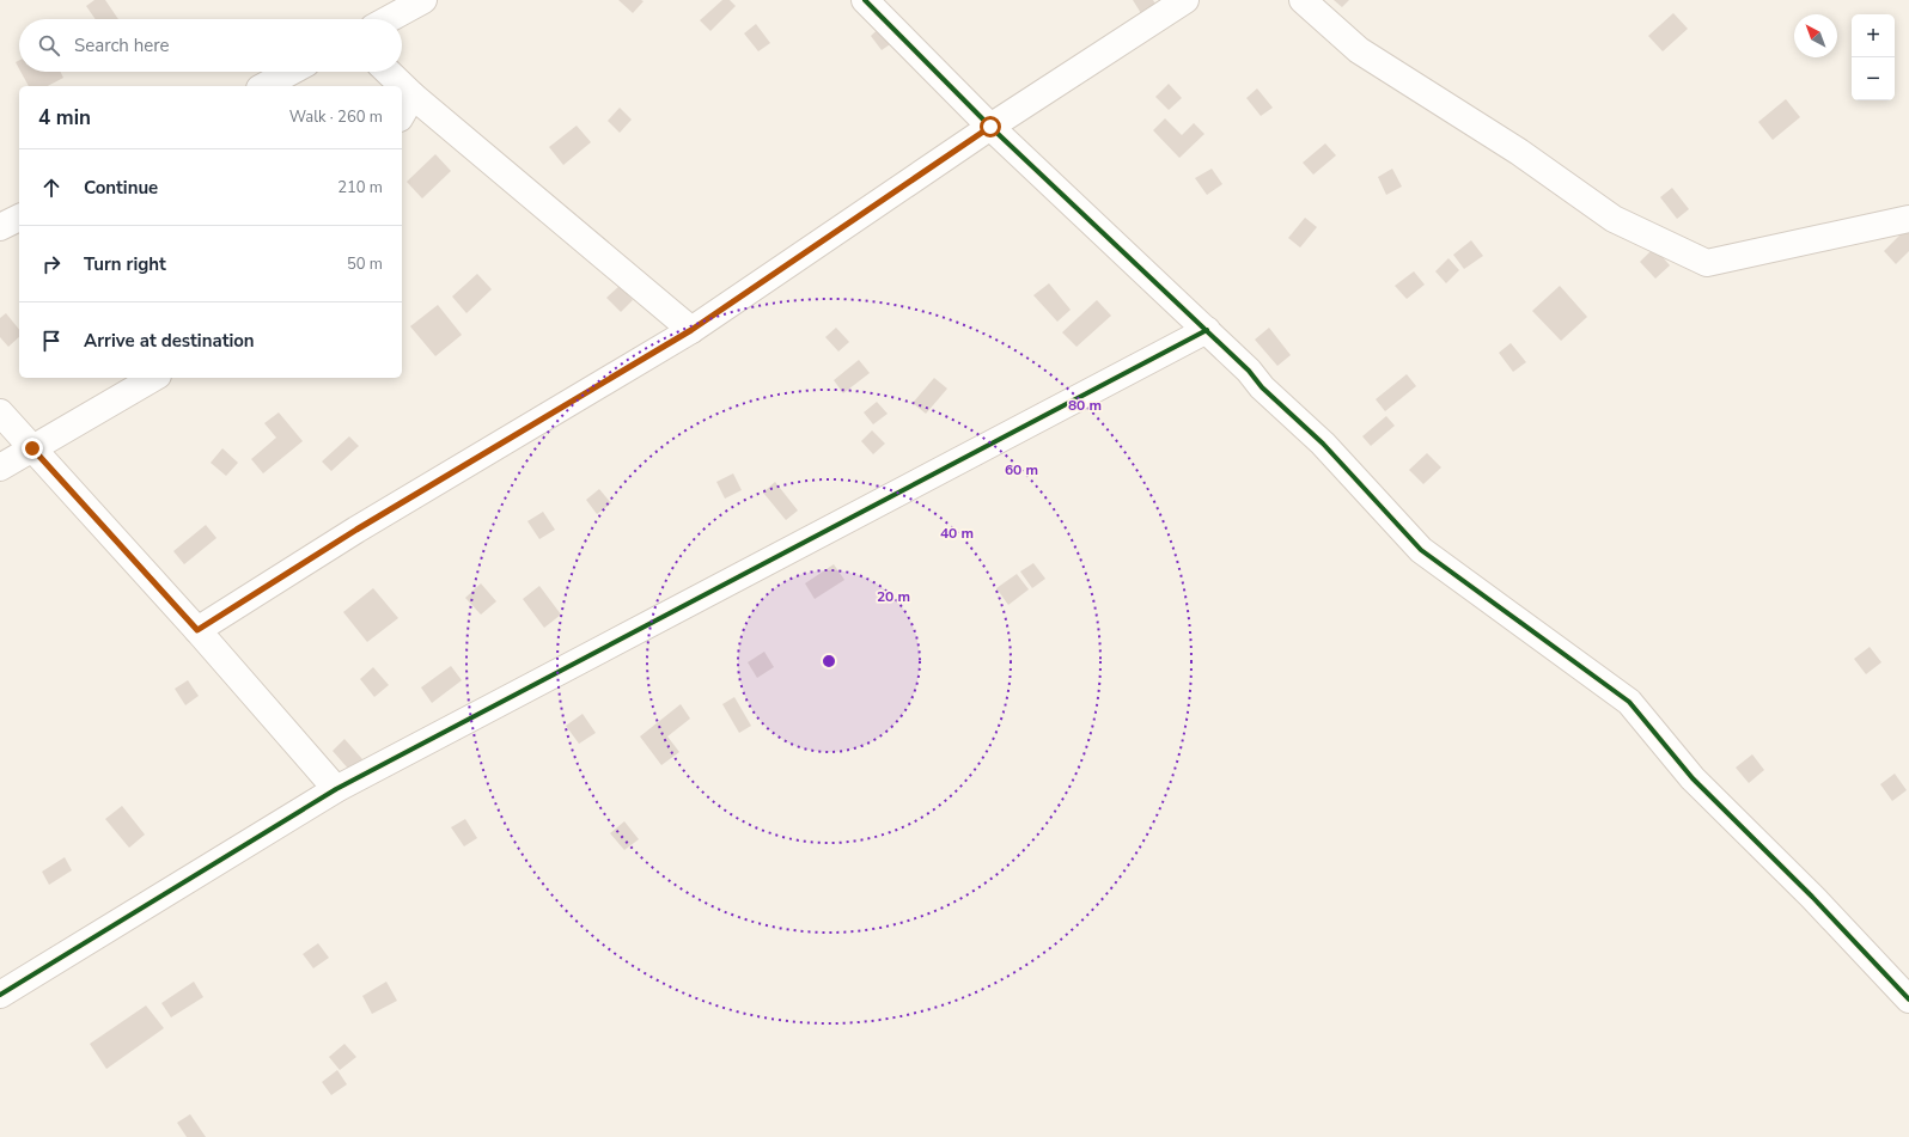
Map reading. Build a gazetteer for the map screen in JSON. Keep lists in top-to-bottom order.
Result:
{
  "north": "top left",
  "page": {
    "map_buttons": ["+", "−"],
    "search": "Search here",
    "heading": ["4 min", "Walk · 260 m"],
    "list": [
      ["Continue", "210 m"],
      ["Turn right", "50 m"],
      "Arrive at destination"
    ]
  },
  "rings": [
    "80 m",
    "60 m",
    "40 m",
    "20 m"
  ]
}
